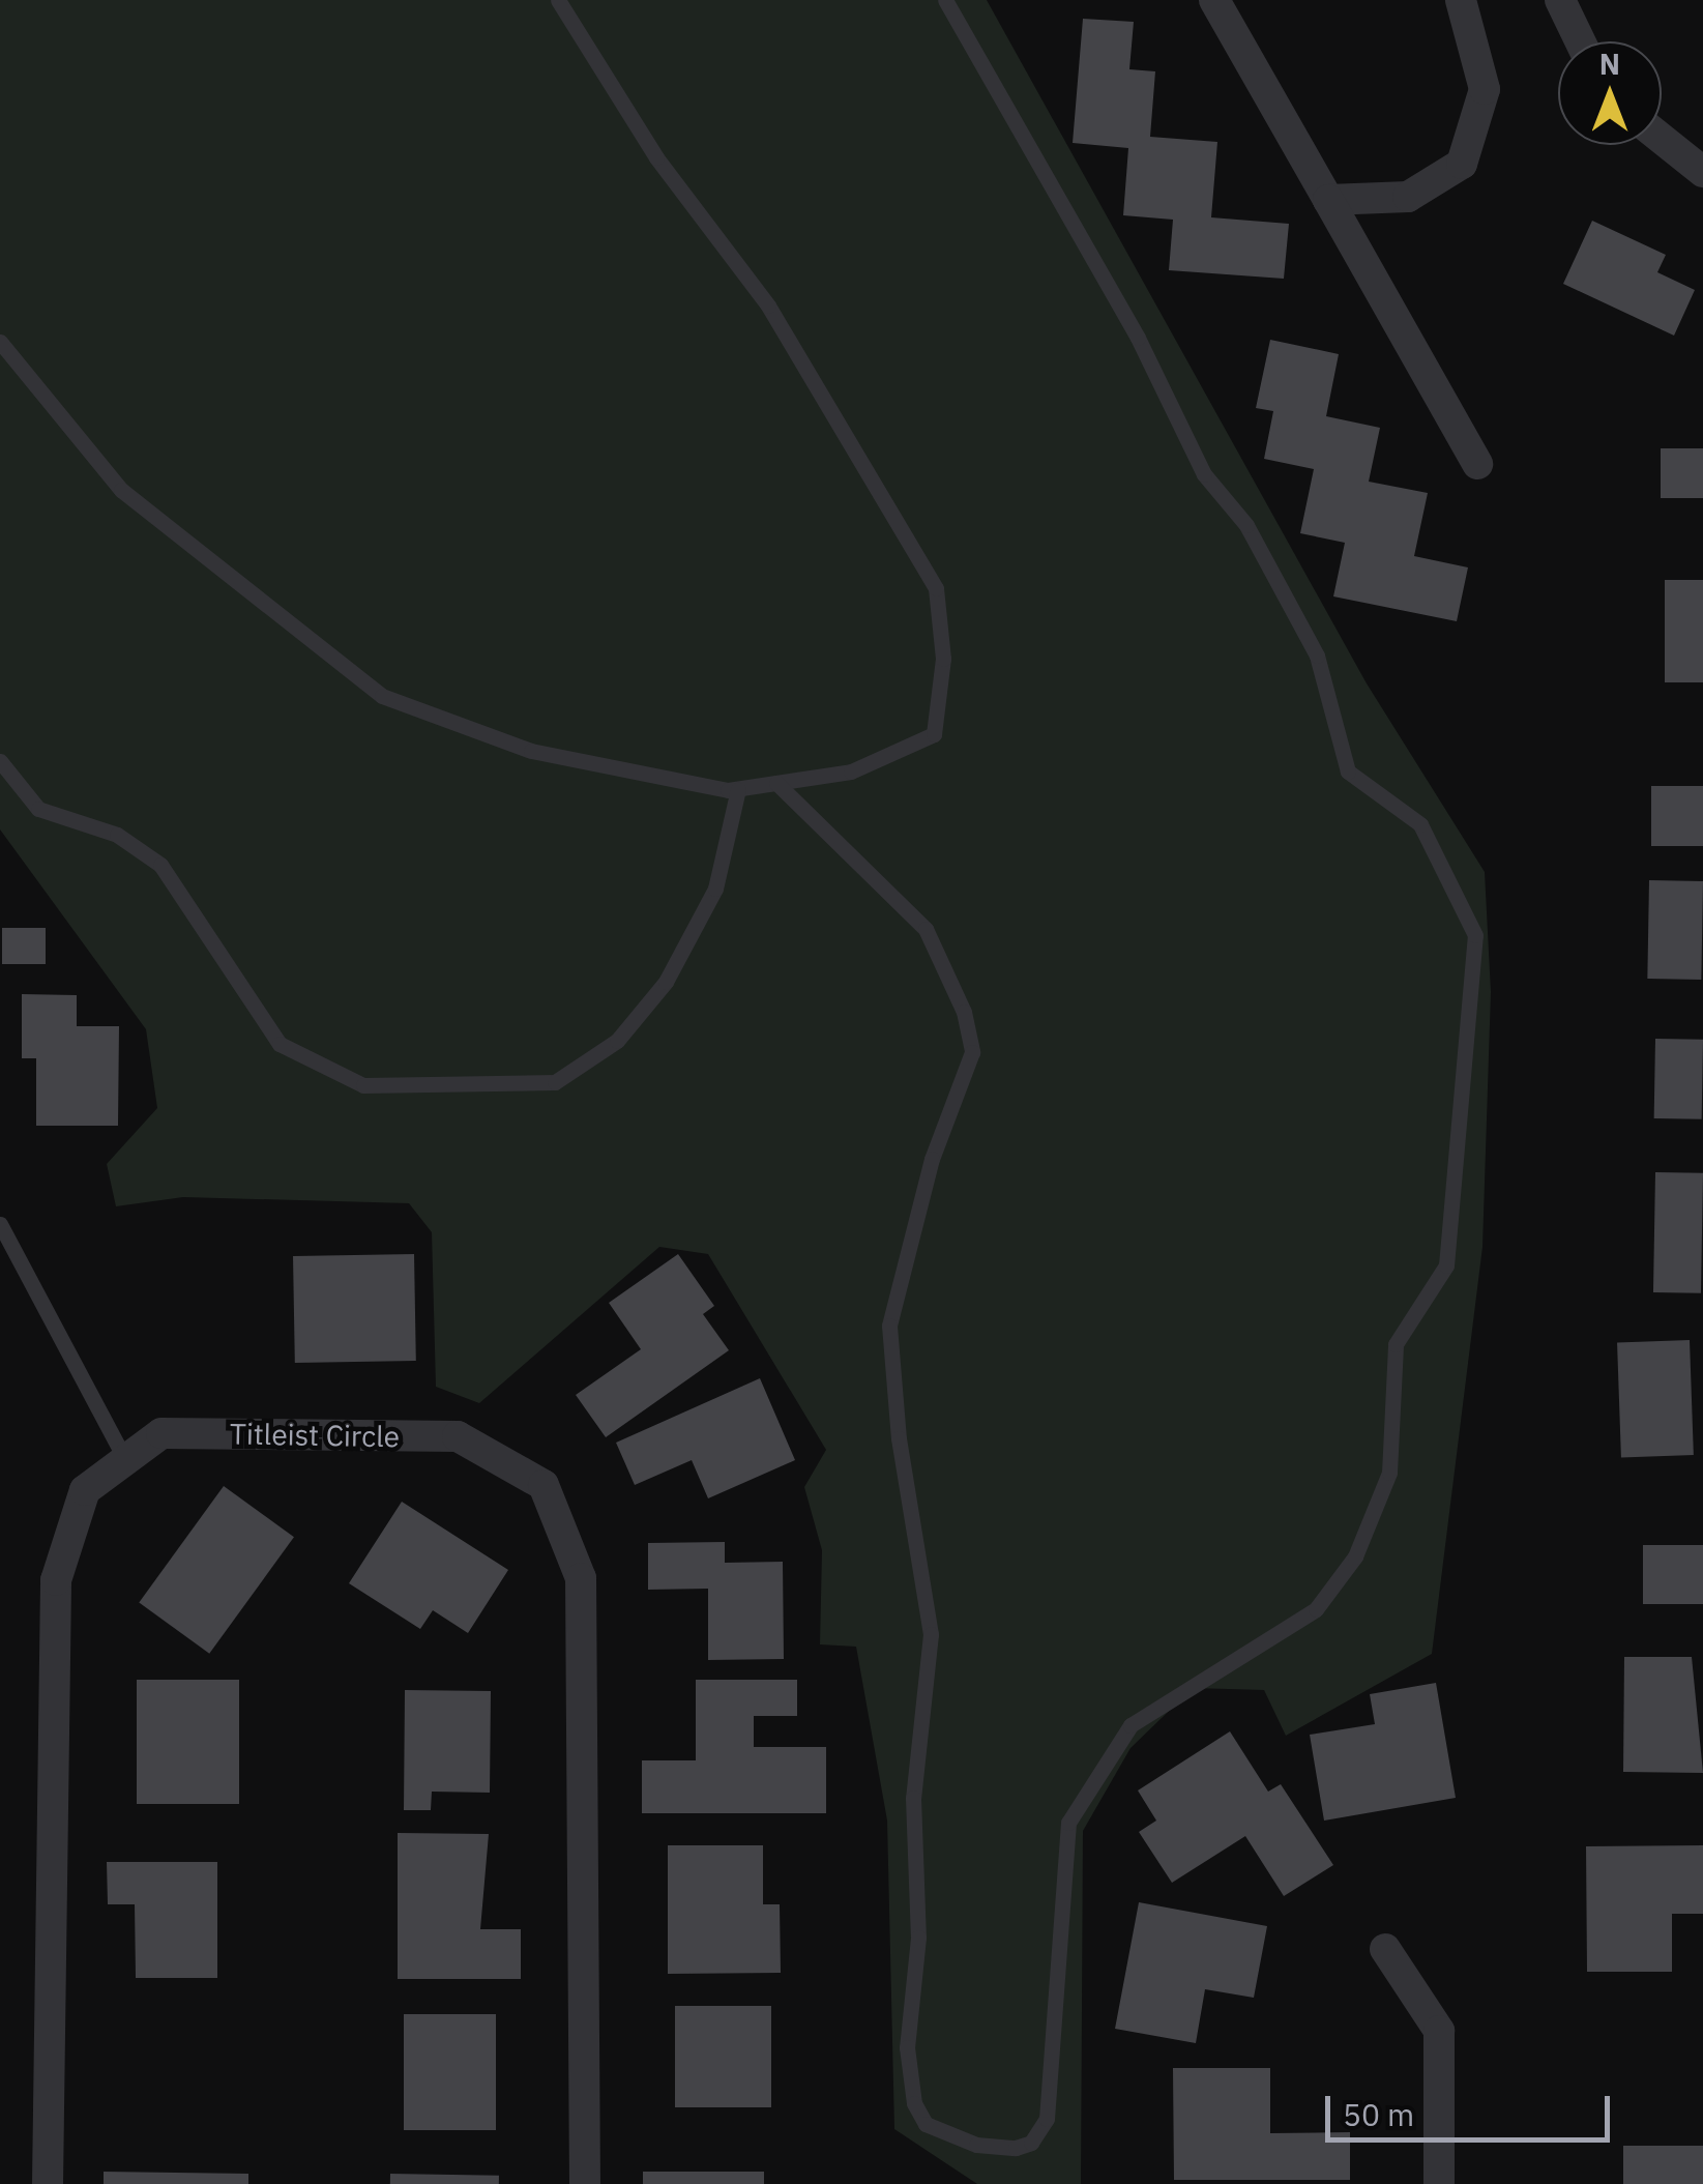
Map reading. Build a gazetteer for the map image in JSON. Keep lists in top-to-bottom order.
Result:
{
  "streets": {
    "street": ["Titleist Circle"]
  },
  "scale_bar": "50 m",
  "north": "top"
}
